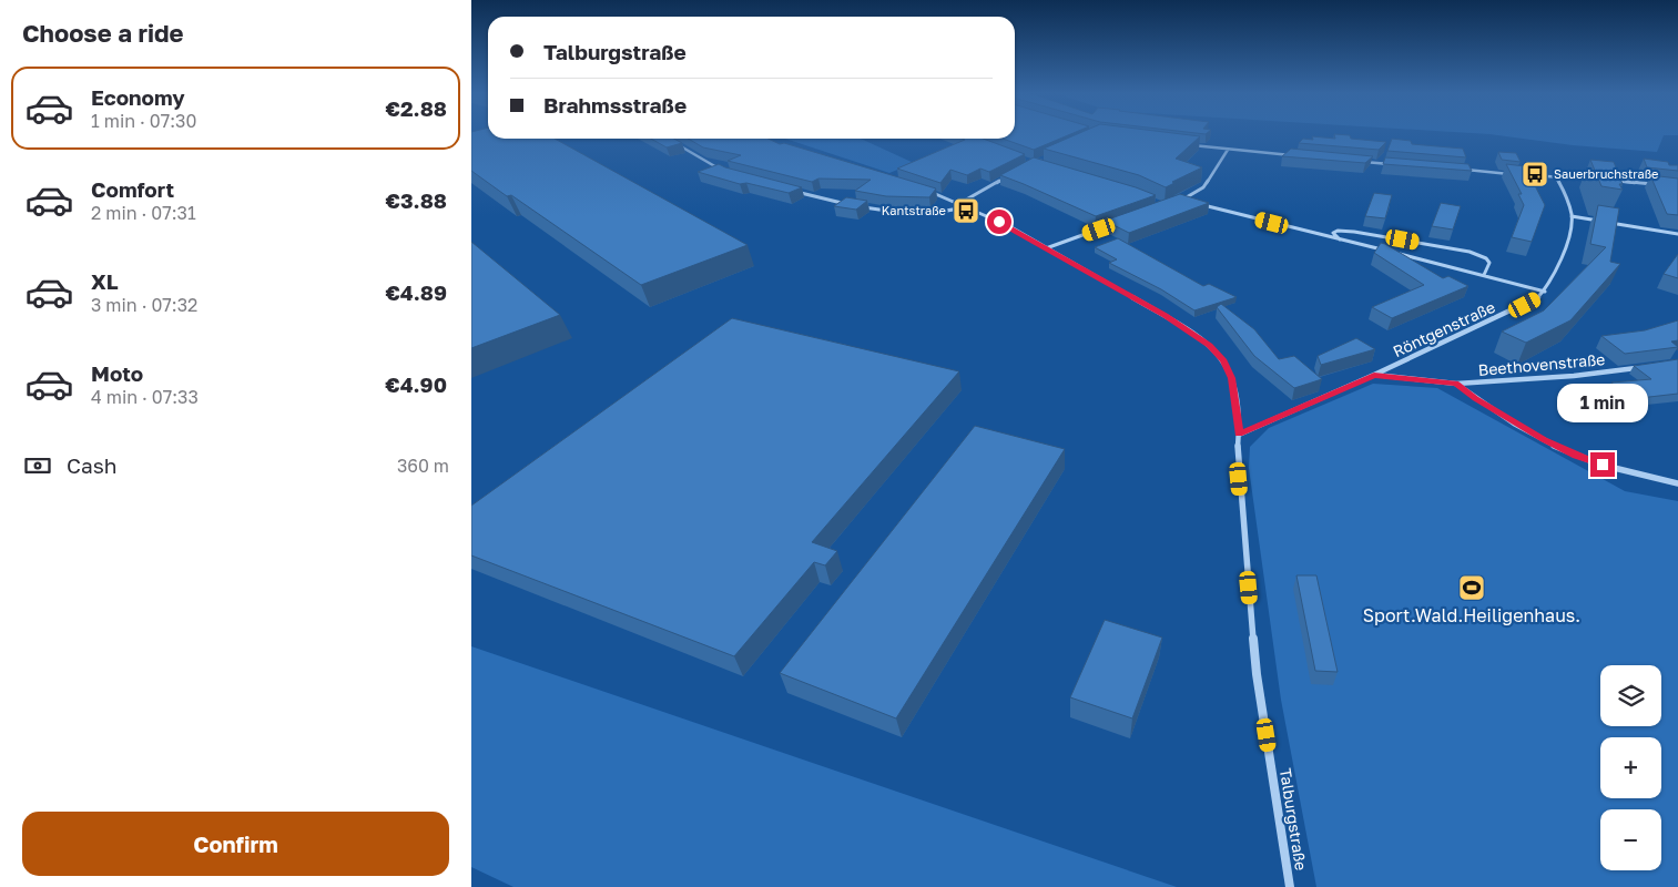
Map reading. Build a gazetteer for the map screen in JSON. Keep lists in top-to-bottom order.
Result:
{
  "streets": {
    "street": ["Röntgenstraße", "Beethovenstraße", "Talburgstraße"]
  },
  "crossings": [
    ["Röntgenstraße", "Beethovenstraße"],
    ["Röntgenstraße", "Talburgstraße"]
  ],
  "places": {
    "bus stop": ["Sauerbruchstraße", "Kantstraße"],
    "sports": ["Sport.Wald.Heiligenhaus."]
  },
  "page": {
    "heading": "Choose a ride",
    "banner": ["Talburgstraße", "Brahmsstraße"],
    "list": [
      {
        "name": "Economy",
        "note": "1 min · 07:30",
        "value": "€2.88"
      },
      {
        "name": "Comfort",
        "note": "2 min · 07:31",
        "value": "€3.88"
      },
      {
        "name": "XL",
        "note": "3 min · 07:32",
        "value": "€4.89"
      },
      {
        "name": "Moto",
        "note": "4 min · 07:33",
        "value": "€4.90"
      }
    ],
    "bubble": "1 min",
    "pay": ["Cash", "360 m"],
    "map_buttons": ["+", "−"],
    "buttons": "Confirm"
  }
}
